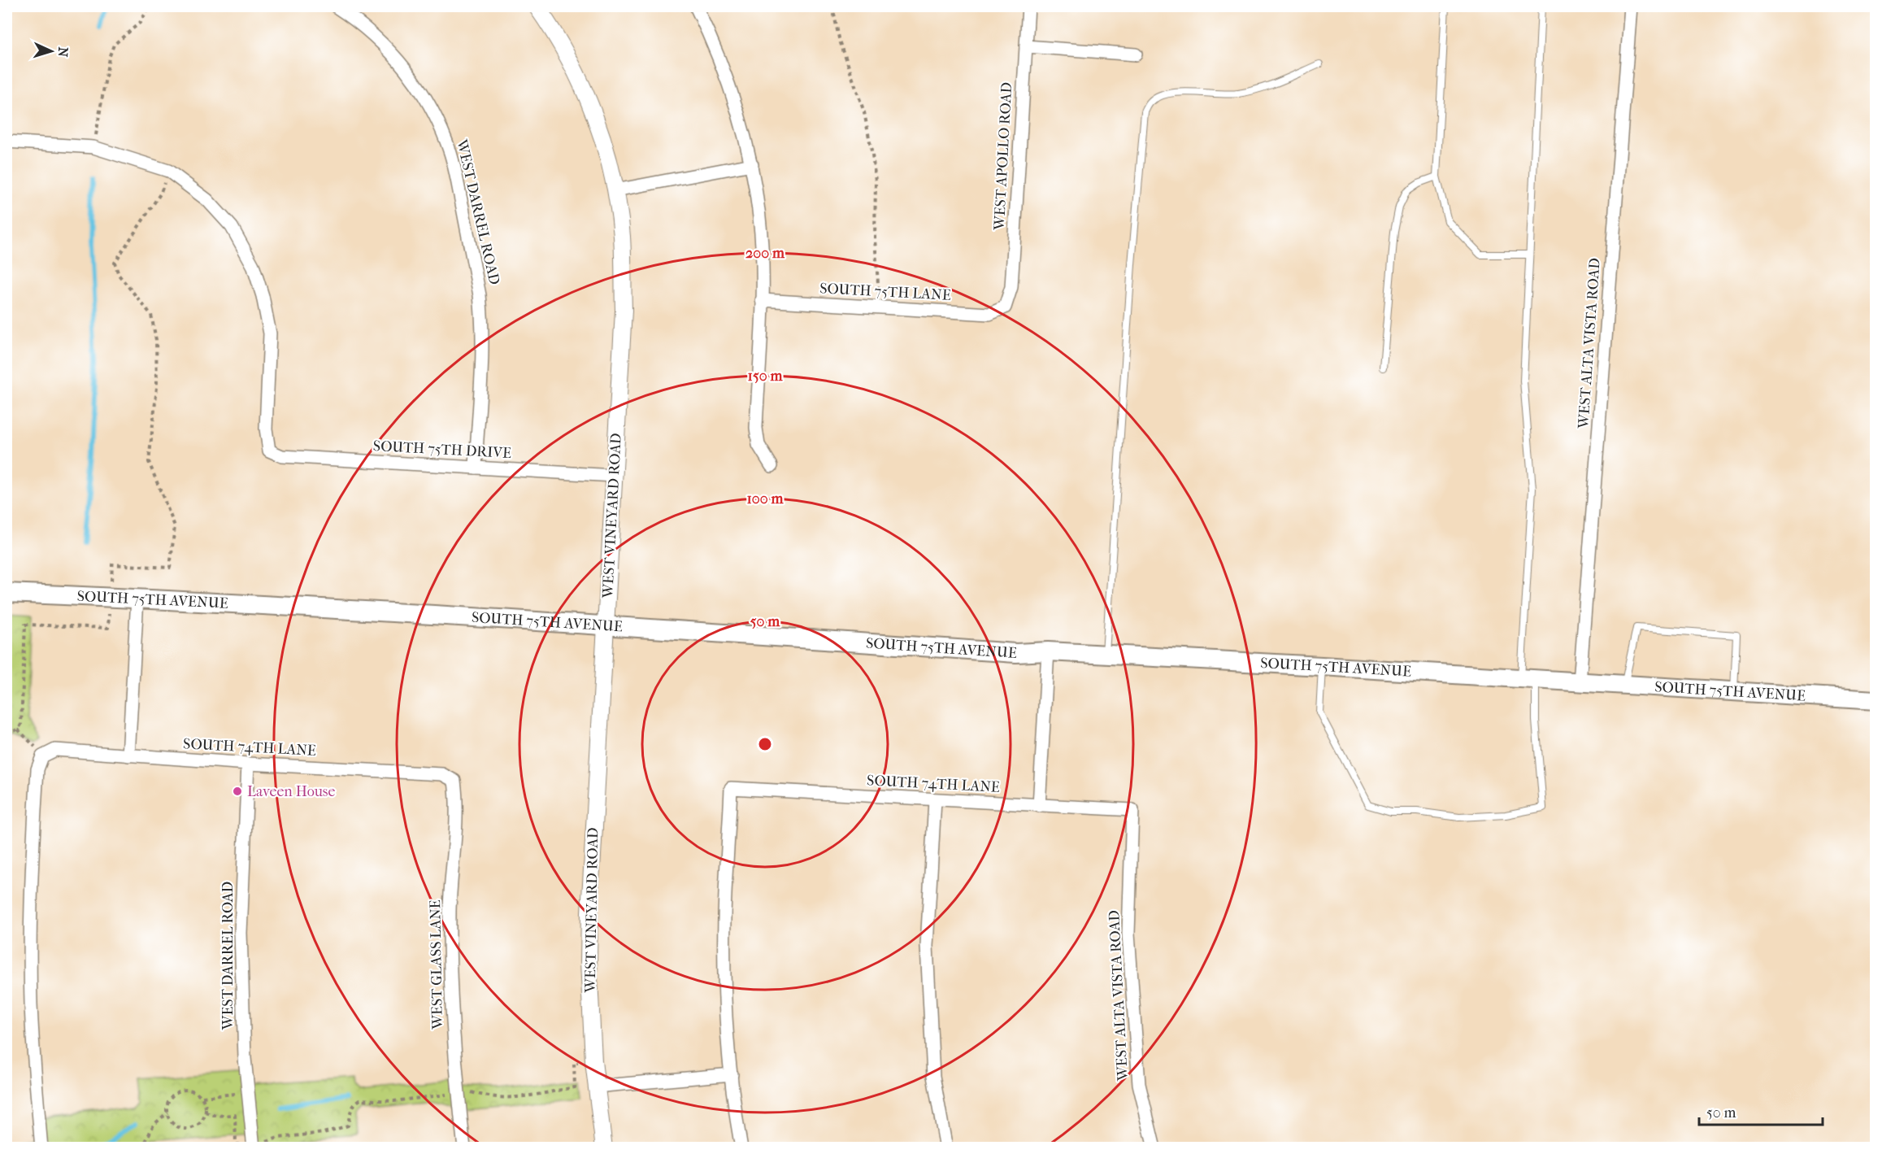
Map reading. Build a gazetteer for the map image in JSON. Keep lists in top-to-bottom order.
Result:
{
  "streets": {
    "main road": ["SOUTH 75TH AVENUE"],
    "street": [
      "WEST APOLLO ROAD",
      "WEST DARREL ROAD",
      "SOUTH 75TH LANE",
      "WEST ALTA VISTA ROAD",
      "SOUTH 75TH DRIVE",
      "WEST VINEYARD ROAD",
      "SOUTH 74TH LANE",
      "WEST GLASS LANE"
    ]
  },
  "crossings": [
    ["WEST APOLLO ROAD", "SOUTH 75TH LANE"],
    ["WEST DARREL ROAD", "SOUTH 75TH DRIVE"],
    ["WEST DARREL ROAD", "SOUTH 74TH LANE"],
    ["WEST ALTA VISTA ROAD", "SOUTH 75TH AVENUE"],
    ["WEST ALTA VISTA ROAD", "SOUTH 74TH LANE"],
    ["SOUTH 75TH DRIVE", "WEST VINEYARD ROAD"],
    ["WEST VINEYARD ROAD", "SOUTH 75TH AVENUE"],
    ["SOUTH 74TH LANE", "WEST GLASS LANE"]
  ],
  "places": ["Laveen House"],
  "scale_bar": "50 m",
  "north": "right",
  "rings": [
    "200 m",
    "150 m",
    "100 m",
    "50 m"
  ]
}
